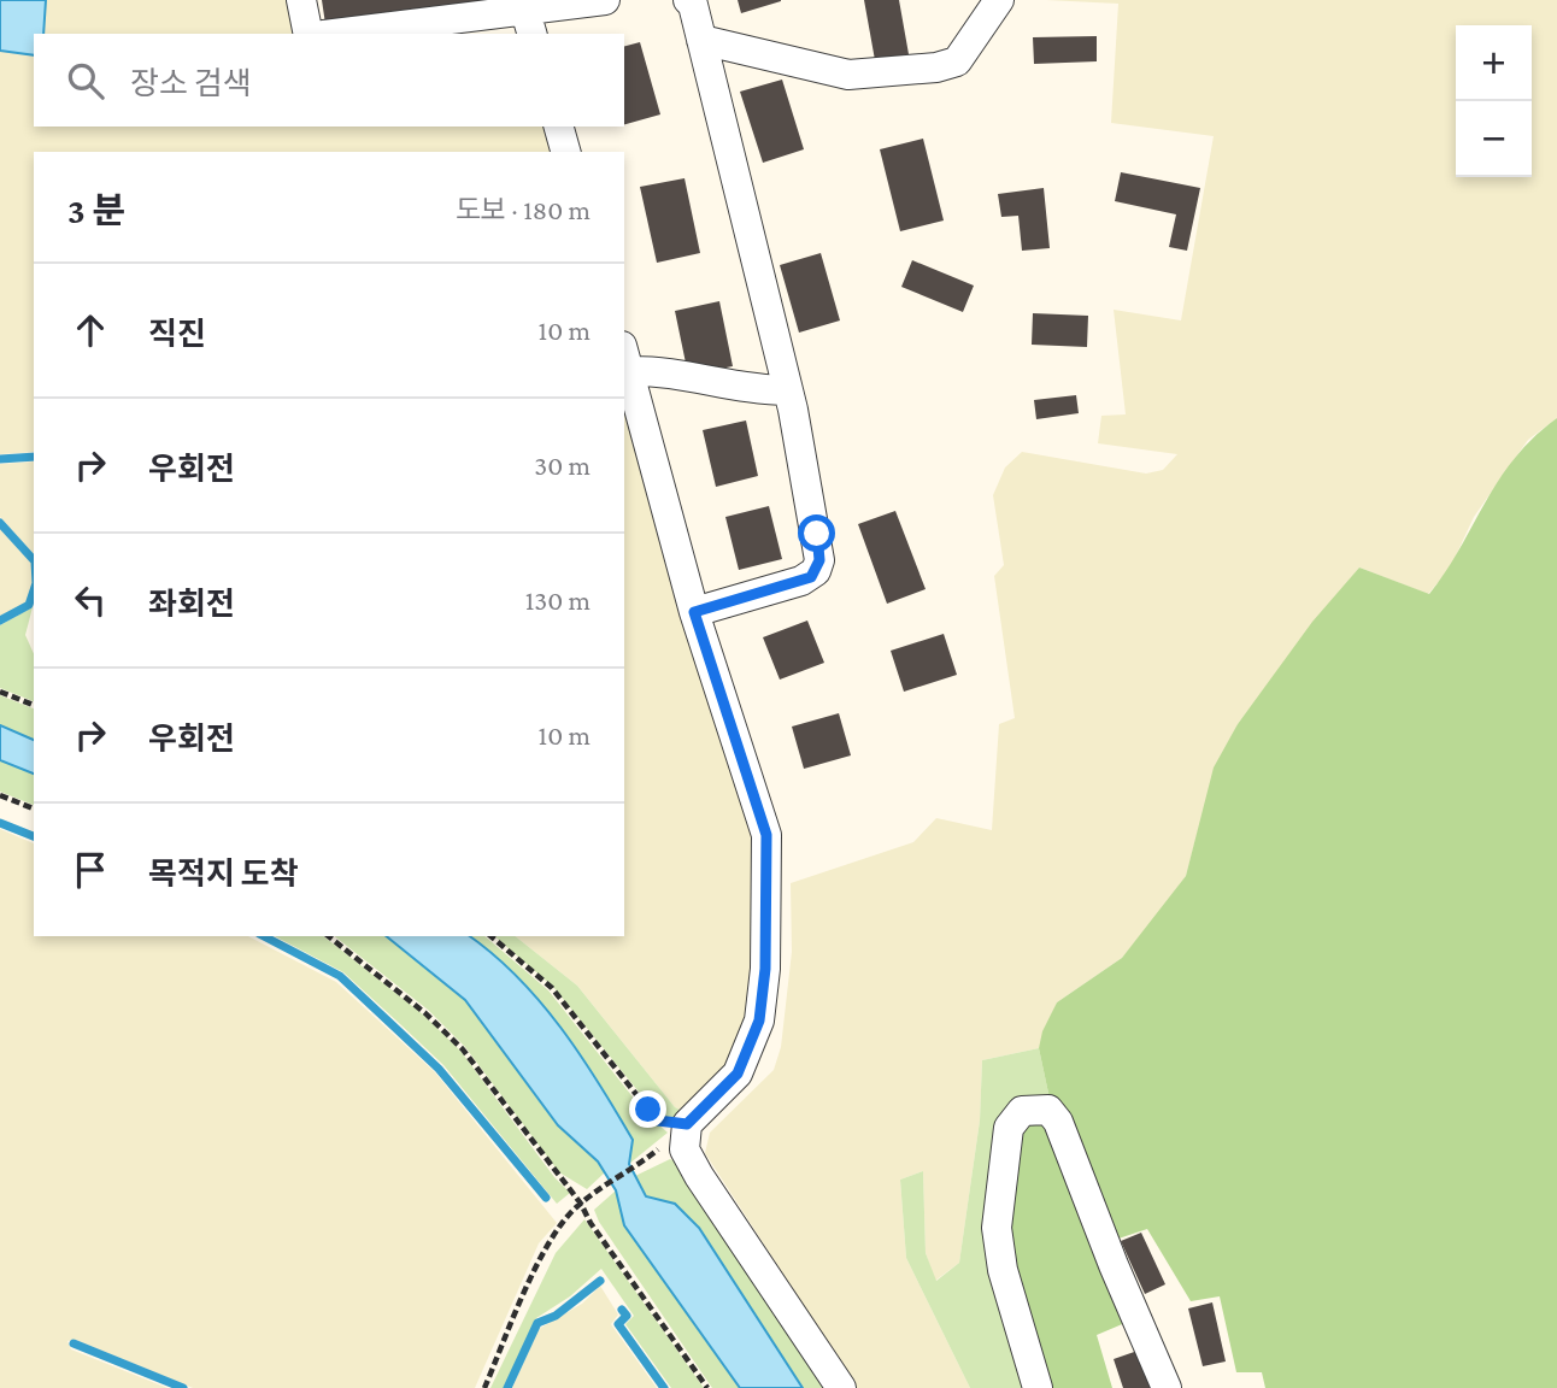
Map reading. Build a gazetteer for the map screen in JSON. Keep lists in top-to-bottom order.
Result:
{
  "page": {
    "map_buttons": ["+", "−"],
    "search": "장소 검색",
    "heading": ["3 분", "도보 · 180 m"],
    "list": [
      ["직진", "10 m"],
      ["우회전", "30 m"],
      ["좌회전", "130 m"],
      ["우회전", "10 m"],
      "목적지 도착"
    ]
  }
}
